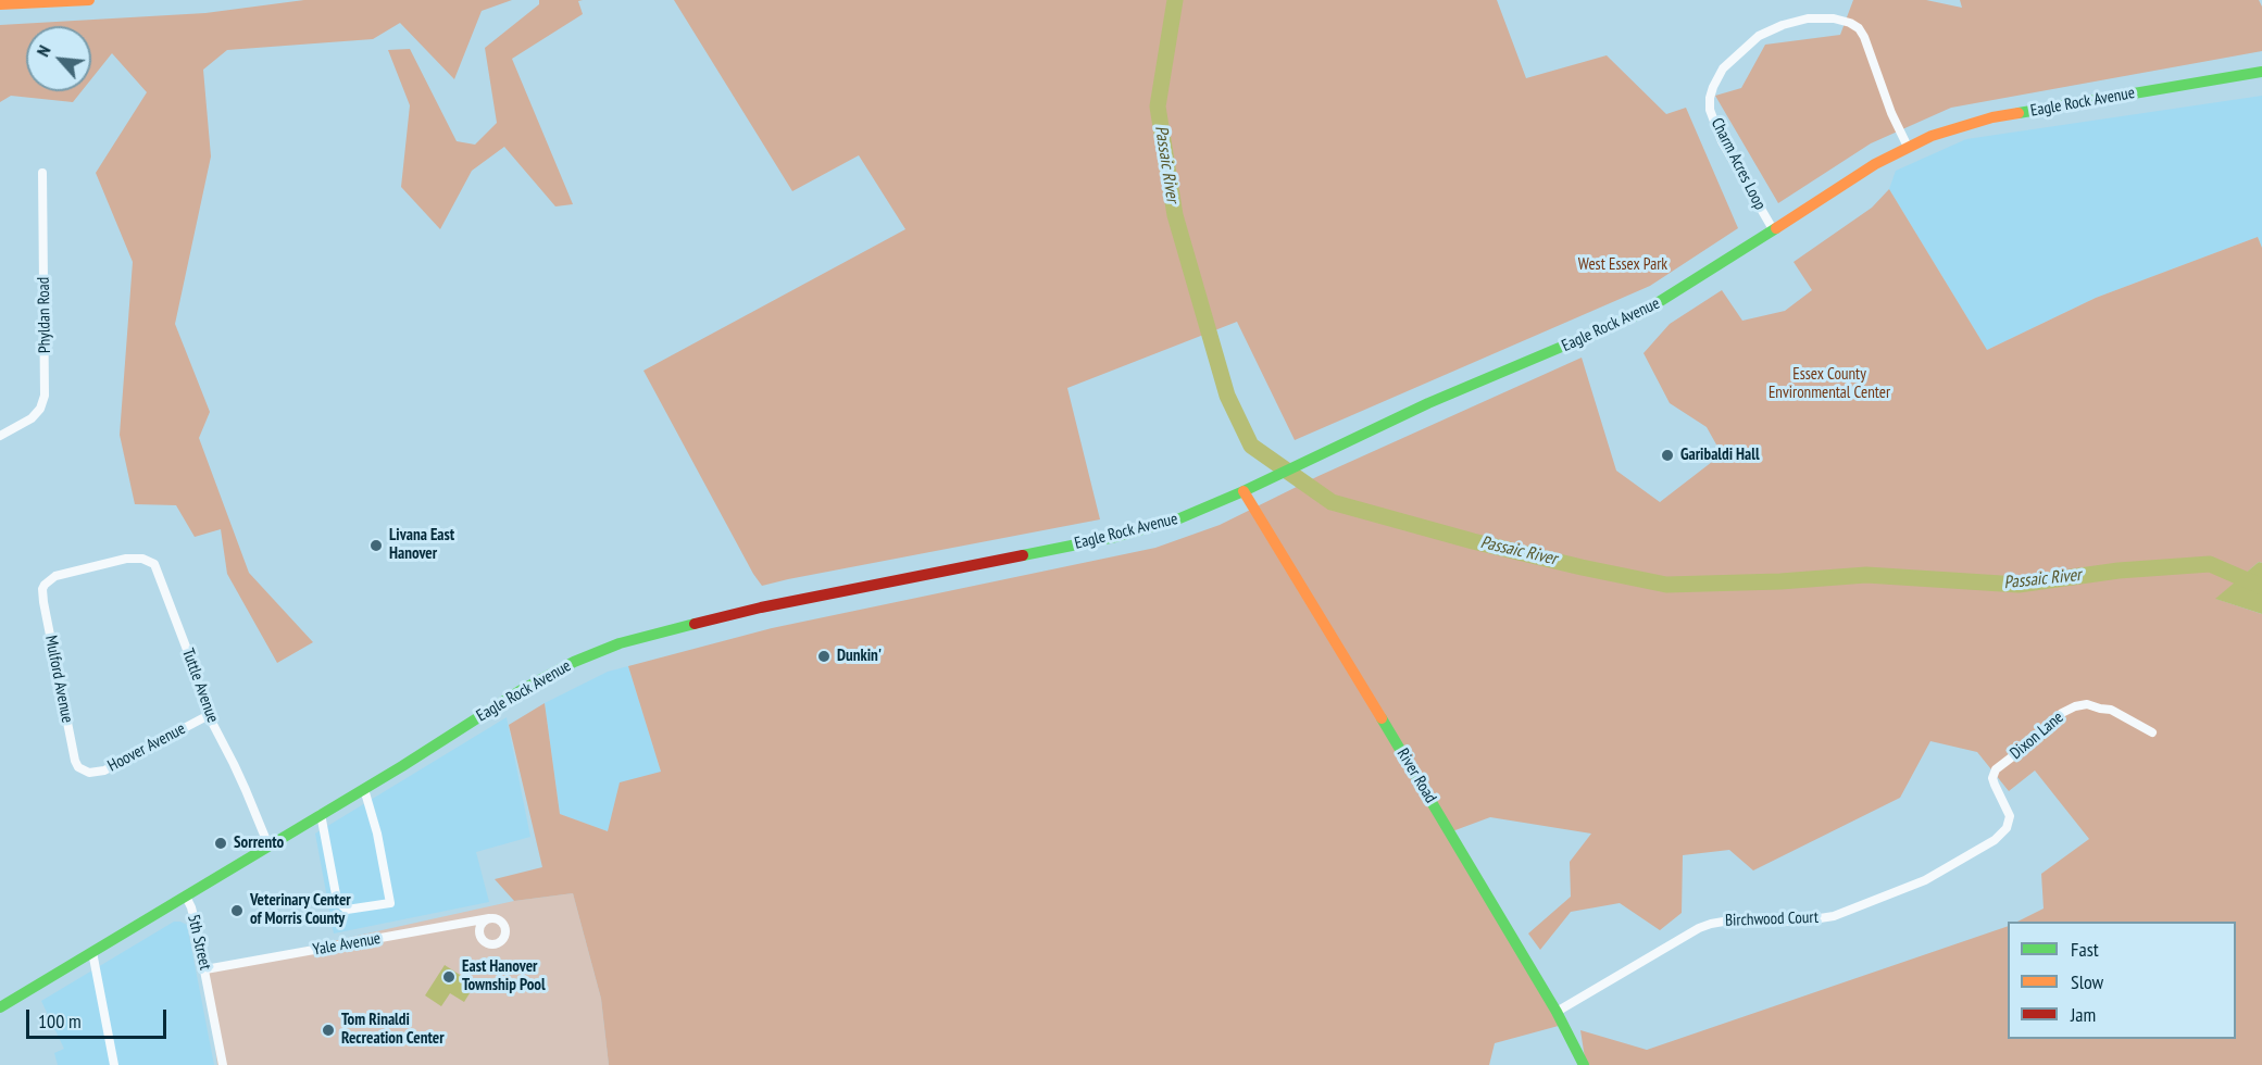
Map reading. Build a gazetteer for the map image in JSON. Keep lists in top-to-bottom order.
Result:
{
  "streets": {
    "main road": ["Eagle Rock Avenue", "River Road"],
    "street": [
      "Charm Acres Loop",
      "Phyldan Road",
      "Mulford Avenue",
      "Tuttle Avenue",
      "Dixon Lane",
      "Hoover Avenue",
      "Birchwood Court",
      "5th Street",
      "Yale Avenue"
    ]
  },
  "crossings": [
    ["Eagle Rock Avenue", "Charm Acres Loop"],
    ["Eagle Rock Avenue", "Tuttle Avenue"],
    ["Eagle Rock Avenue", "River Road"],
    ["Eagle Rock Avenue", "5th Street"],
    ["Mulford Avenue", "Tuttle Avenue"],
    ["Mulford Avenue", "Hoover Avenue"],
    ["Tuttle Avenue", "Hoover Avenue"],
    ["Dixon Lane", "Birchwood Court"],
    ["River Road", "Birchwood Court"],
    ["5th Street", "Yale Avenue"]
  ],
  "water": ["Passaic River"],
  "parks": ["West Essex Park", "Essex County Environmental Center"],
  "places": [
    "Garibaldi Hall",
    "Livana East Hanover",
    "Dunkin'",
    "Sorrento",
    "Veterinary Center of Morris County",
    "East Hanover Township Pool",
    "Tom Rinaldi Recreation Center"
  ],
  "legend": ["Fast", "Slow", "Jam"],
  "scale_bar": "100 m",
  "north": "top left"
}
